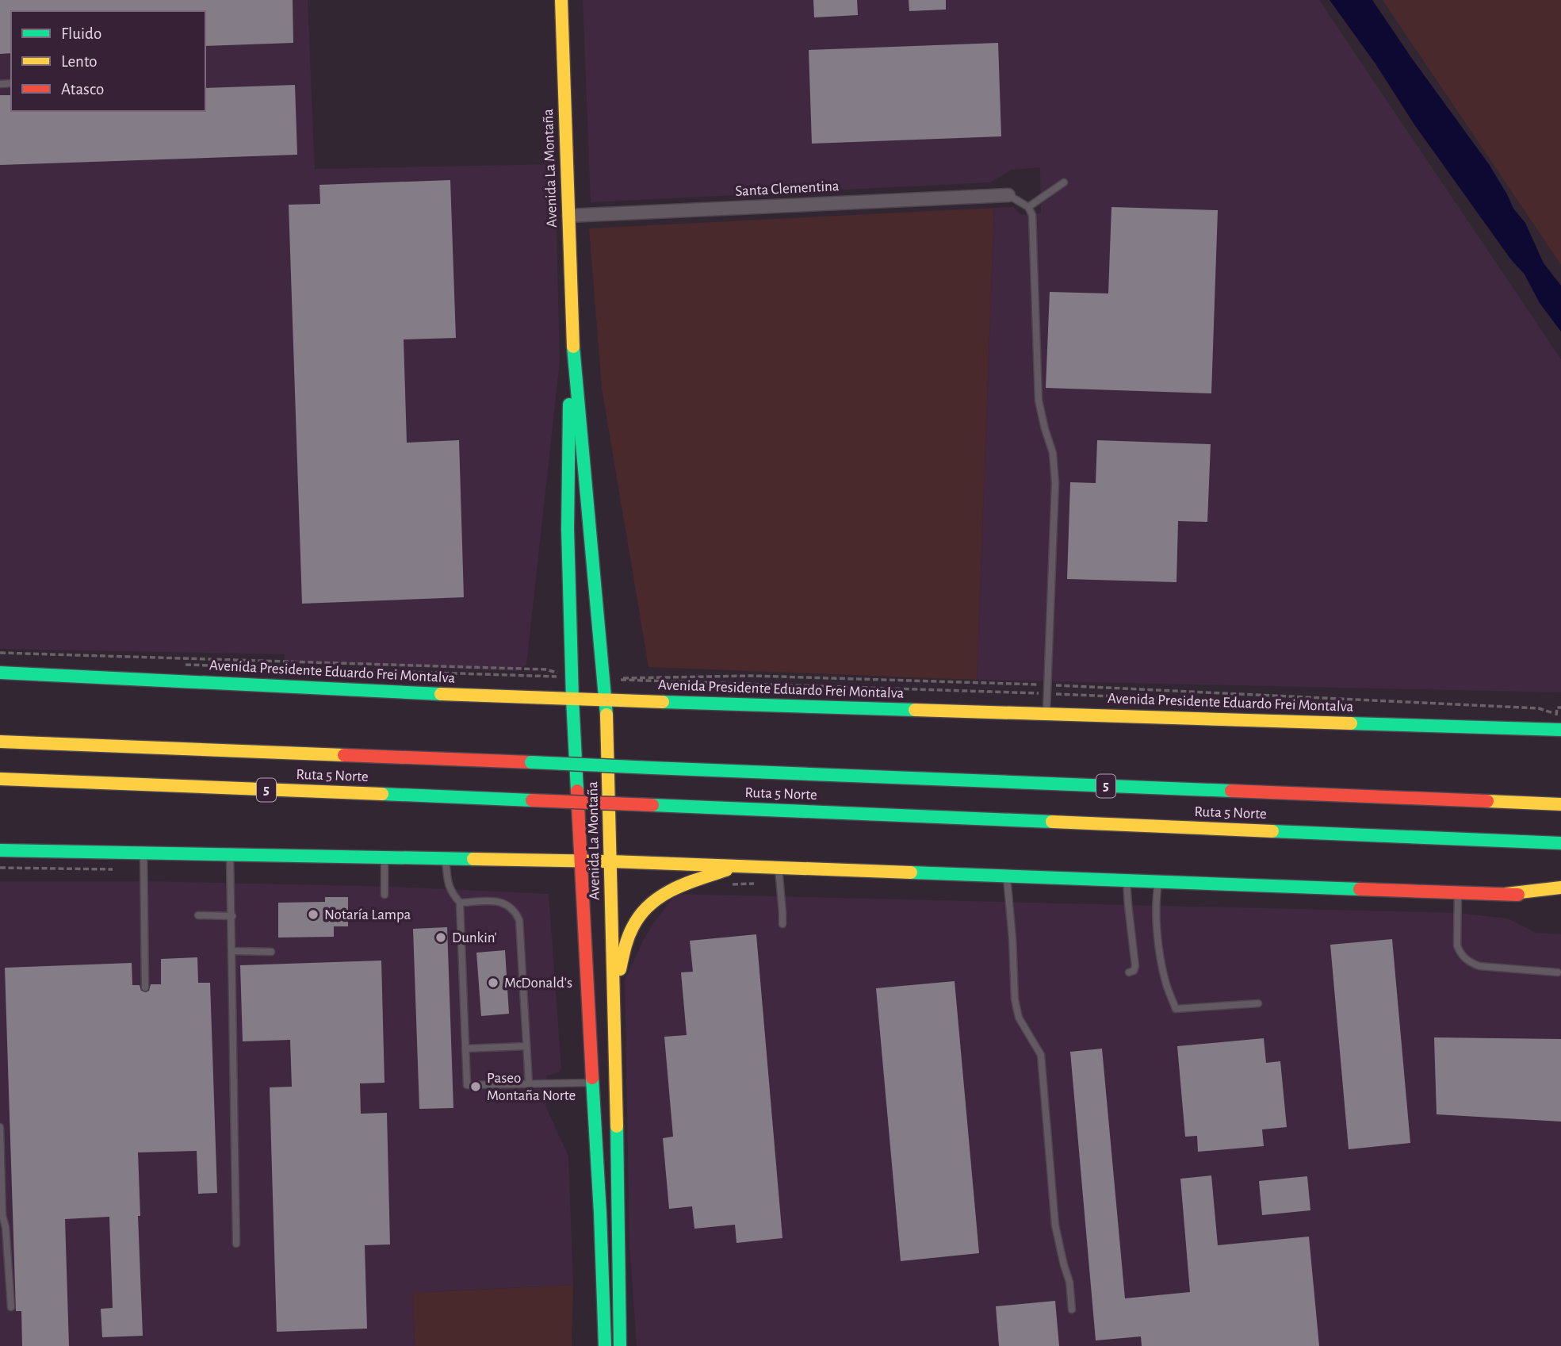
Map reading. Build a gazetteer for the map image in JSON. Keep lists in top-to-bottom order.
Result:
{
  "streets": {
    "main road": [
      "Avenida La Montaña",
      "Avenida Presidente Eduardo Frei Montalva",
      "Ruta 5 Norte",
      "5"
    ],
    "street": ["Santa Clementina"]
  },
  "crossings": [
    ["Avenida La Montaña", "Santa Clementina"],
    ["Avenida La Montaña", "Avenida Presidente Eduardo Frei Montalva"]
  ],
  "places": [
    "Notaría Lampa",
    "Dunkin'",
    "McDonald's",
    "Paseo Montaña Norte"
  ],
  "legend": ["Fluido", "Lento", "Atasco"]
}
